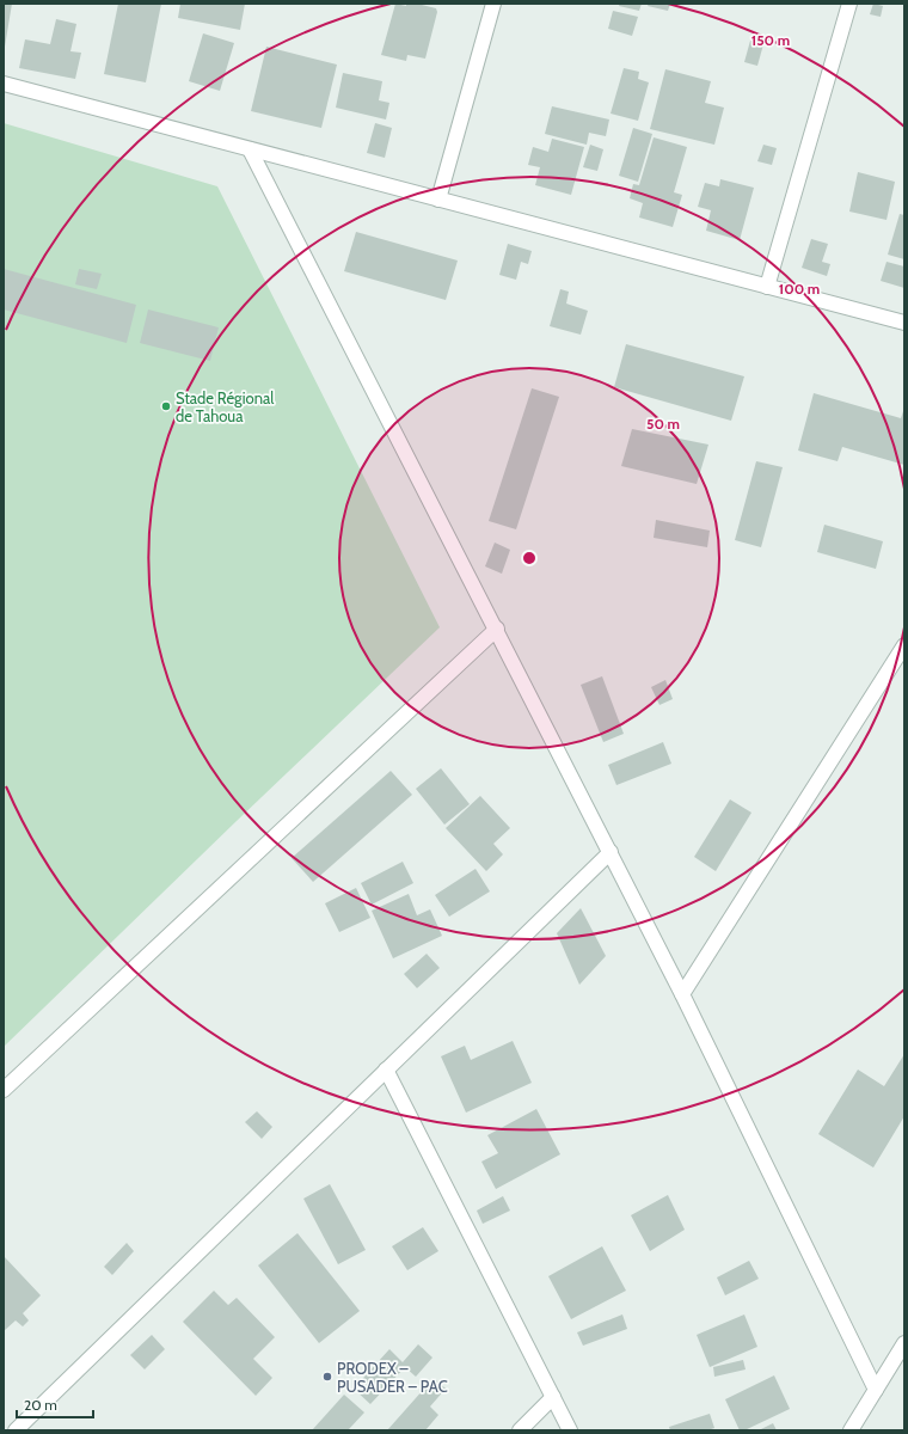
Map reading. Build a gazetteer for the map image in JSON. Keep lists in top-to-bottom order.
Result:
{
  "places": ["Stade Régional de Tahoua", "PRODEX – PUSADER – PAC"],
  "scale_bar": "20 m",
  "rings": ["150 m", "100 m", "50 m"]
}
